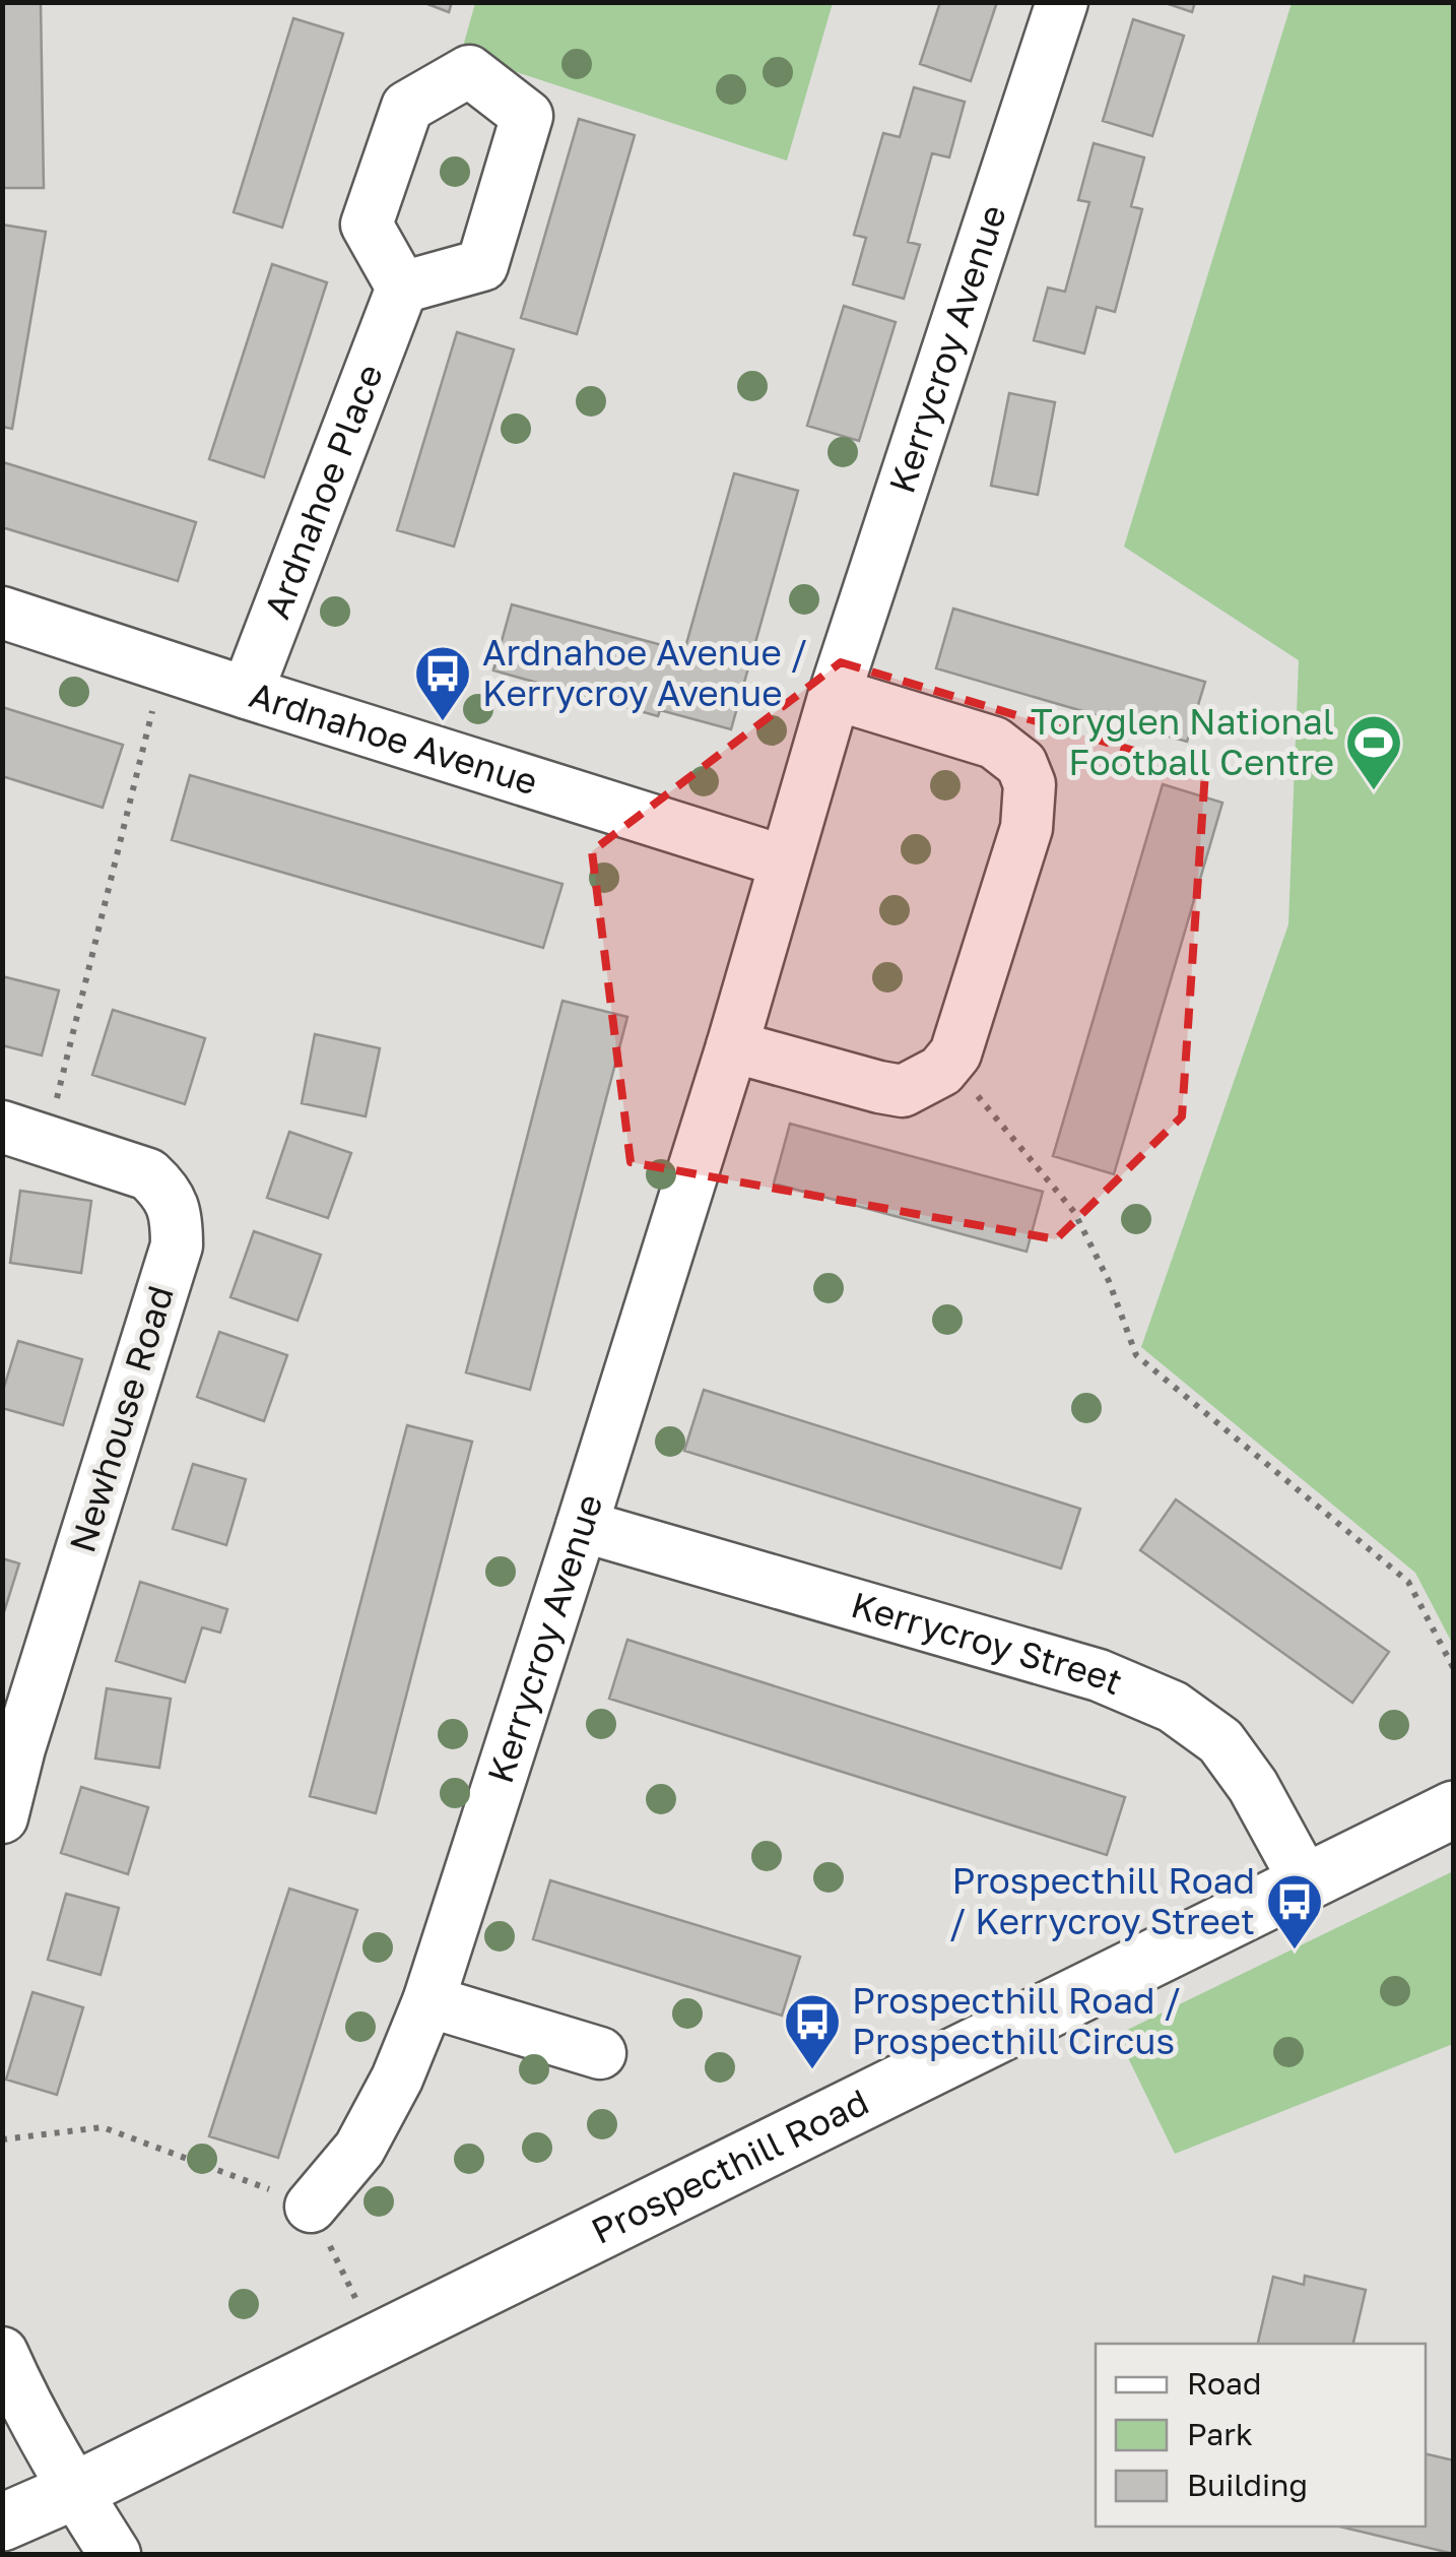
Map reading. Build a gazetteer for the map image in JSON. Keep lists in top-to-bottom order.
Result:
{
  "streets": {
    "main road": ["Prospecthill Road"],
    "street": [
      "Kerrycroy Avenue",
      "Ardnahoe Place",
      "Ardnahoe Avenue",
      "Newhouse Road",
      "Kerrycroy Street"
    ]
  },
  "crossings": [
    ["Kerrycroy Avenue", "Ardnahoe Avenue"],
    ["Kerrycroy Avenue", "Kerrycroy Street"],
    ["Ardnahoe Place", "Ardnahoe Avenue"],
    ["Kerrycroy Street", "Prospecthill Road"]
  ],
  "places": {
    "bus stop": ["Ardnahoe Avenue / Kerrycroy Avenue", "Prospecthill Road / Kerrycroy Street", "Prospecthill Road / Prospecthill Circus"],
    "sports": ["Toryglen National Football Centre"]
  },
  "legend": ["Road", "Park", "Building"]
}
